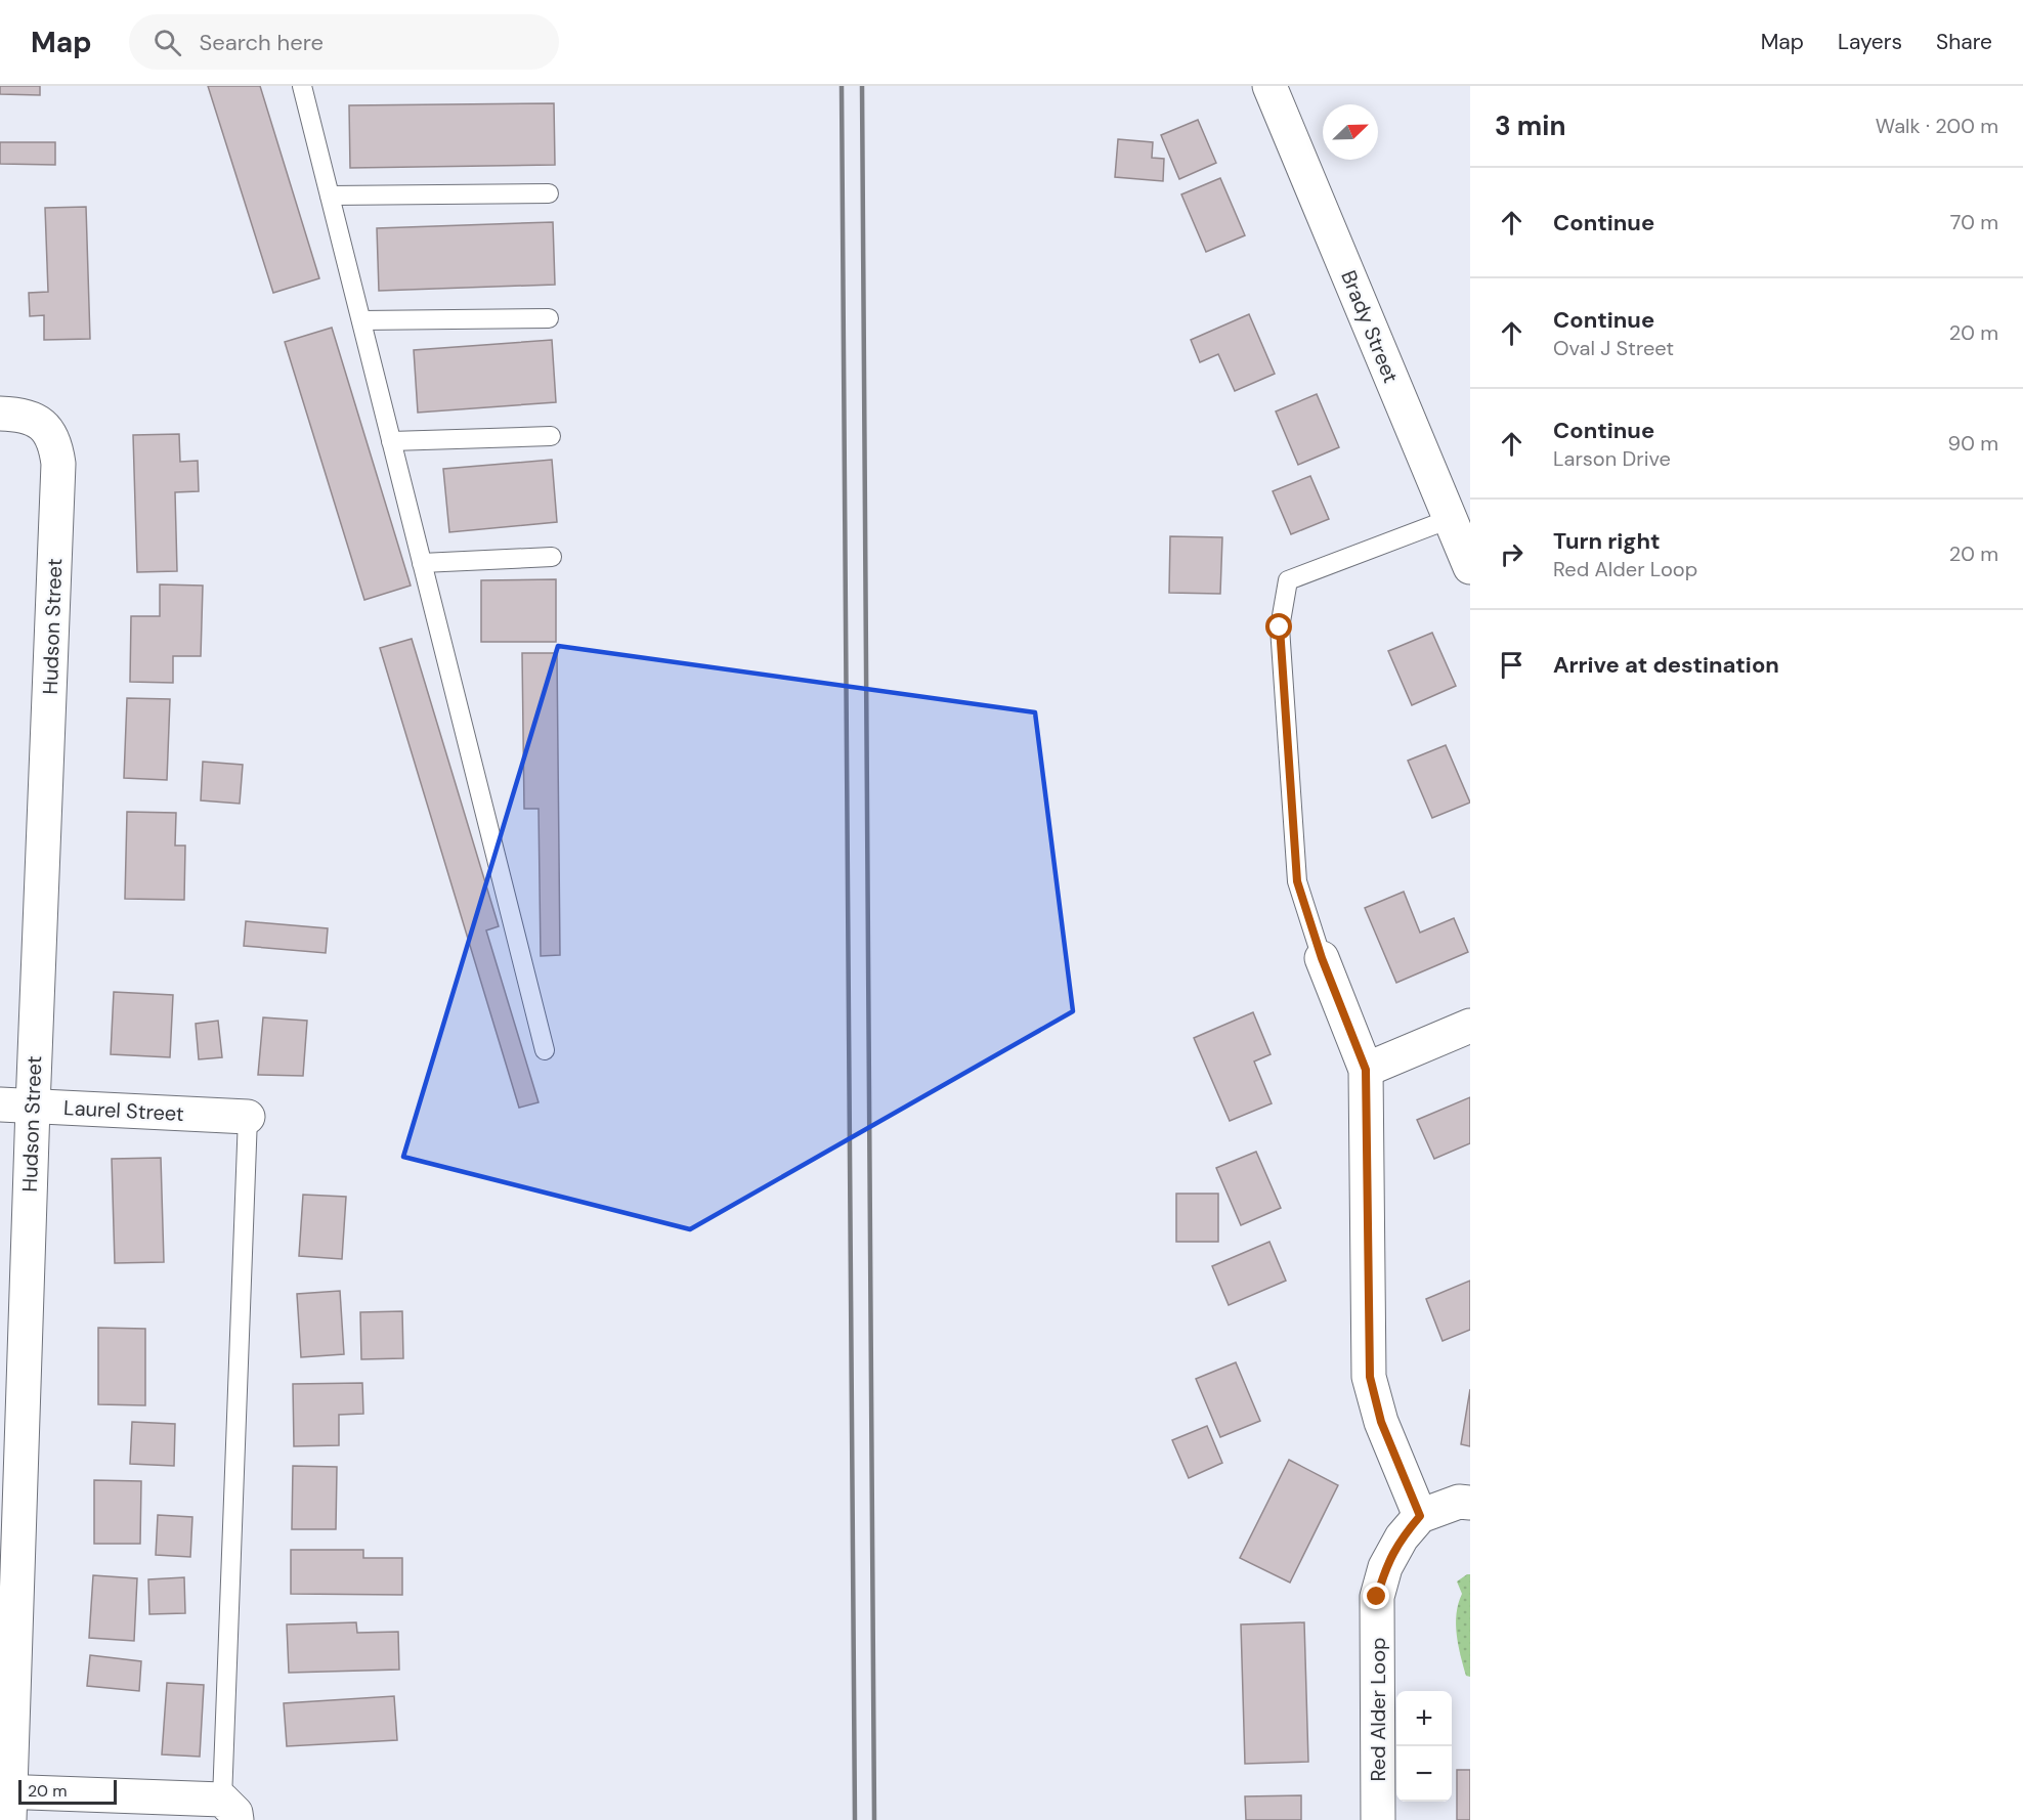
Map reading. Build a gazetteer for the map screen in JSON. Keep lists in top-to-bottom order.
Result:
{
  "streets": {
    "street": [
      "Brady Street",
      "Hudson Street",
      "Laurel Street",
      "Red Alder Loop"
    ]
  },
  "crossings": [
    ["Hudson Street", "Laurel Street"]
  ],
  "scale_bar": "20 m",
  "north": "top right",
  "page": {
    "header": "Map",
    "search": "Search here",
    "nav": ["Map", "Layers", "Share"],
    "heading": ["3 min", "Walk · 200 m"],
    "list": [
      ["Continue", "70 m"],
      ["Continue", "Oval J Street", "20 m"],
      ["Continue", "Larson Drive", "90 m"],
      ["Turn right", "Red Alder Loop", "20 m"],
      "Arrive at destination"
    ],
    "map_buttons": ["+", "−"],
    "scale": "20 m"
  }
}
